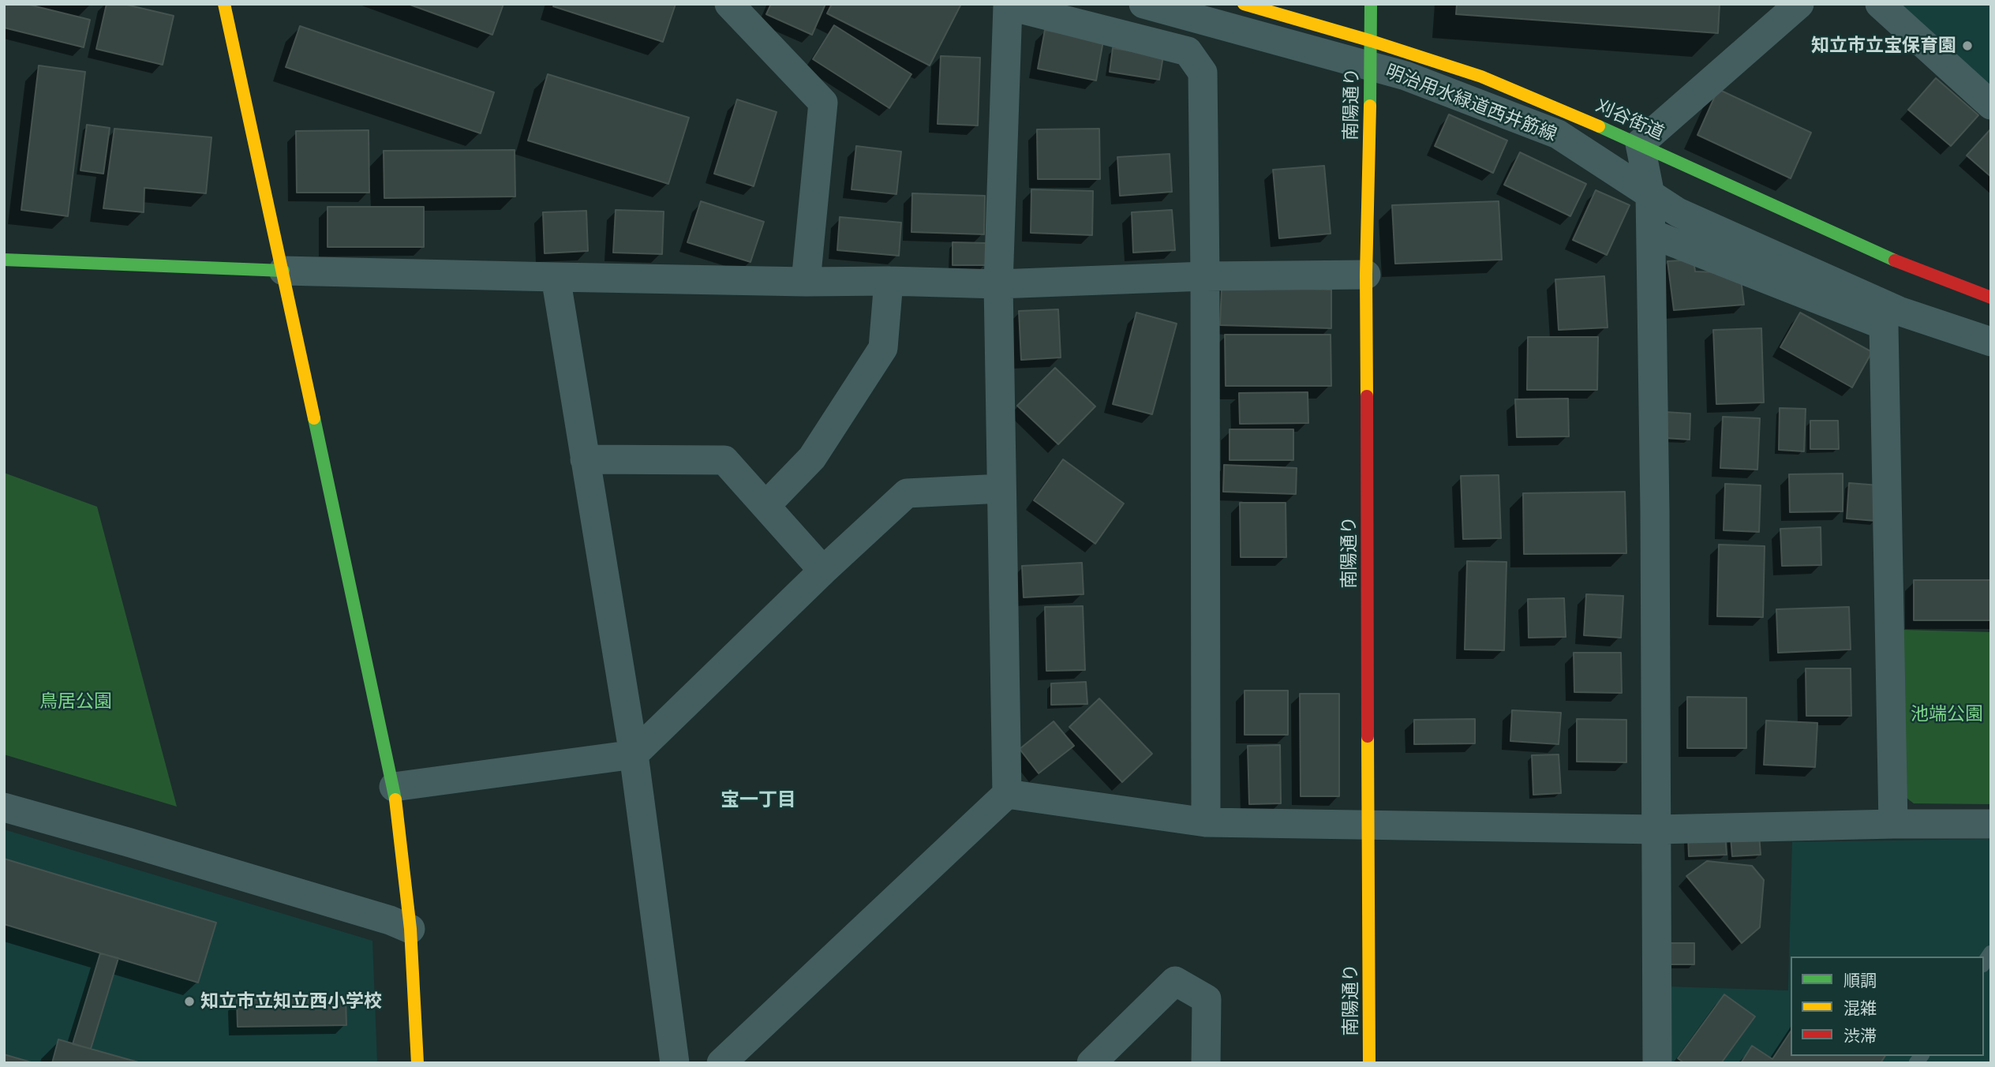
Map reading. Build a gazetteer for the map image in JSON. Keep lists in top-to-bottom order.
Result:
{
  "streets": {
    "street": ["明治用水緑道西井筋線", "南陽通り", "刈谷街道"]
  },
  "crossings": [
    ["明治用水緑道西井筋線", "南陽通り"],
    ["明治用水緑道西井筋線", "刈谷街道"],
    ["南陽通り", "刈谷街道"]
  ],
  "districts": ["宝一丁目"],
  "parks": ["鳥居公園", "池端公園"],
  "places": ["知立市立宝保育園", "知立市立知立西小学校"],
  "legend": ["順調", "混雑", "渋滞"]
}
